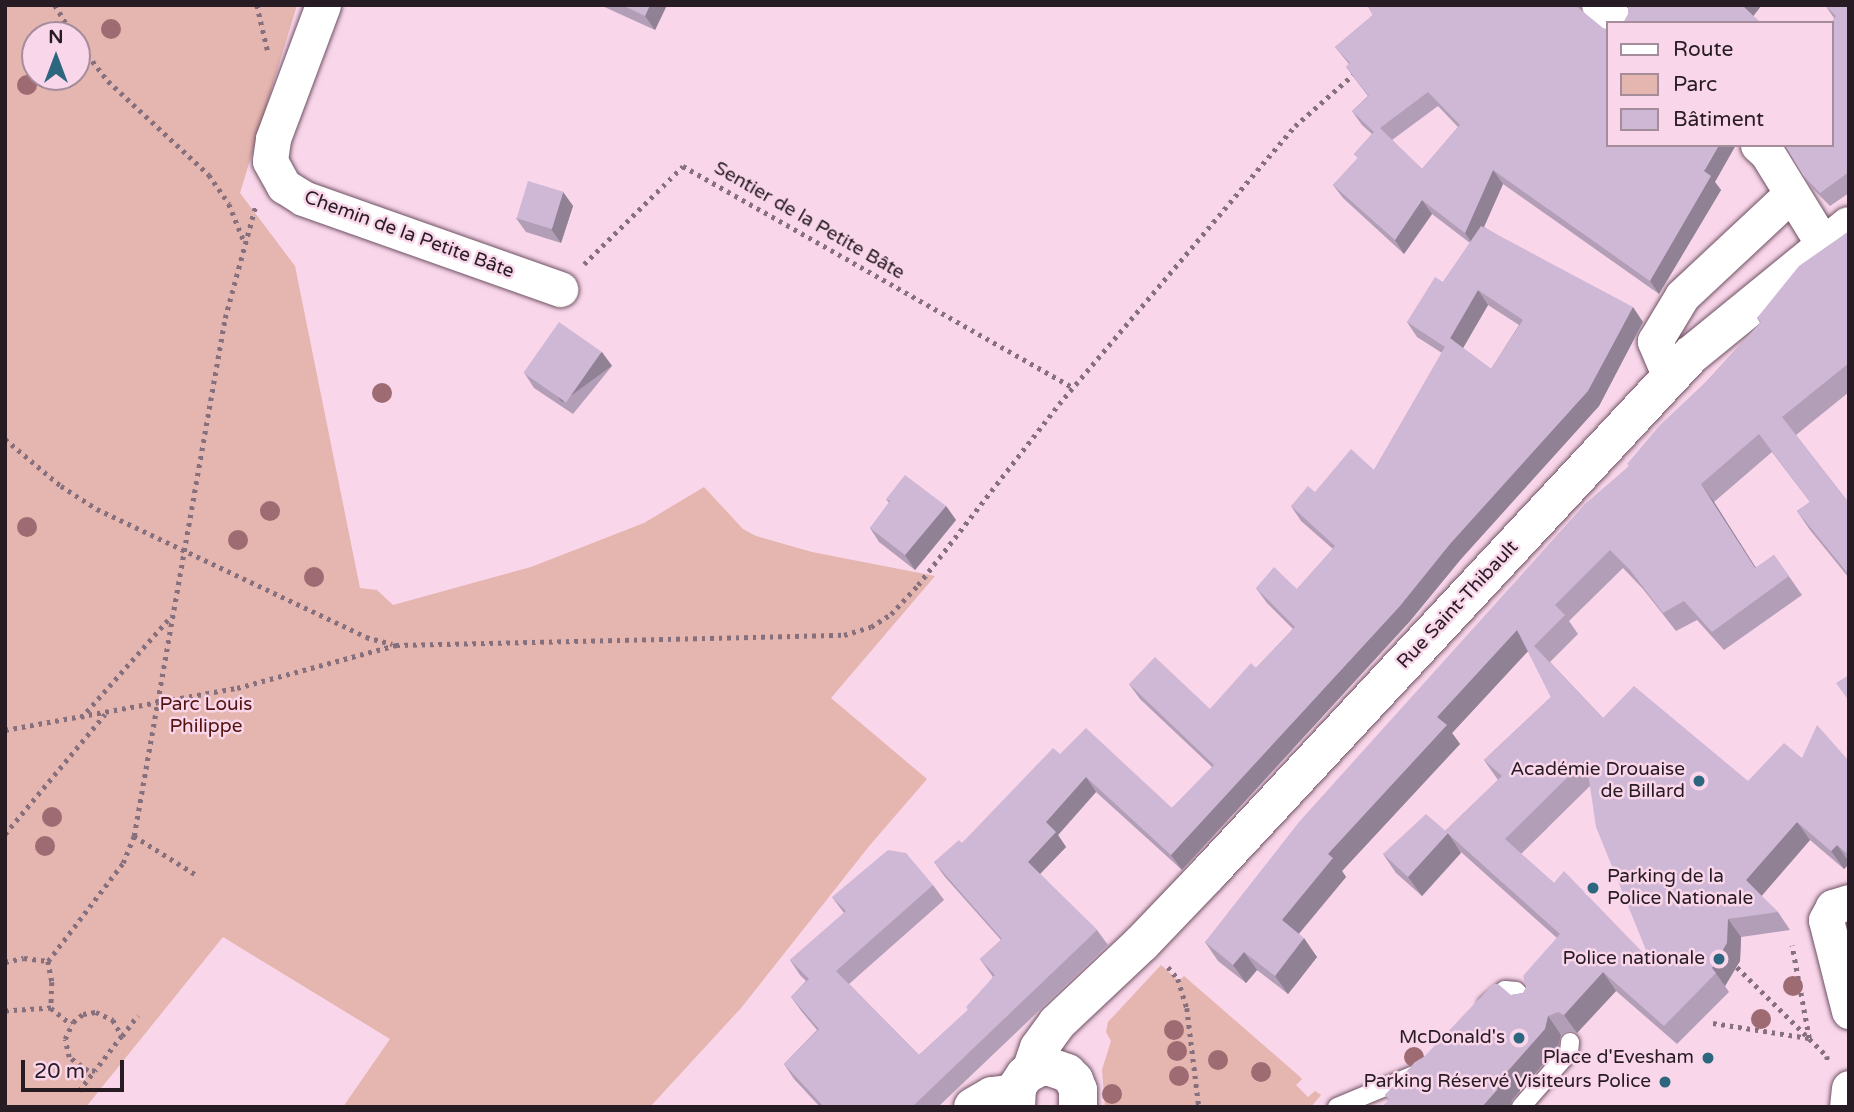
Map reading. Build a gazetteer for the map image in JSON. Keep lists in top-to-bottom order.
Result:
{
  "streets": {
    "main road": ["Rue Saint-Thibault"],
    "street": ["Chemin de la Petite Bâte"],
    "path": ["Sentier de la Petite Bâte"]
  },
  "crossings": [
    ["Sentier de la Petite Bâte", "Chemin de la Petite Bâte"]
  ],
  "parks": ["Parc Louis Philippe"],
  "places": [
    "Académie Drouaise de Billard",
    "Parking de la Police Nationale",
    "Police nationale",
    "McDonald's",
    "Place d'Evesham",
    "Parking Réservé Visiteurs Police"
  ],
  "legend": ["Route", "Parc", "Bâtiment"],
  "scale_bar": "20 m",
  "north": "top"
}
